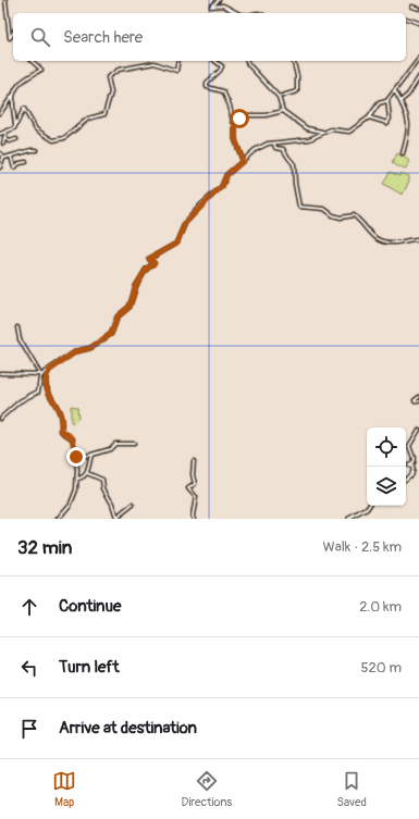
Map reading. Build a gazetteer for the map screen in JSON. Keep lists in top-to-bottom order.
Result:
{
  "page": {
    "search": "Search here",
    "heading": ["32 min", "Walk · 2.5 km"],
    "list": [
      ["Continue", "2.0 km"],
      ["Turn left", "520 m"],
      "Arrive at destination"
    ],
    "nav": ["Map", "Directions", "Saved"]
  }
}
